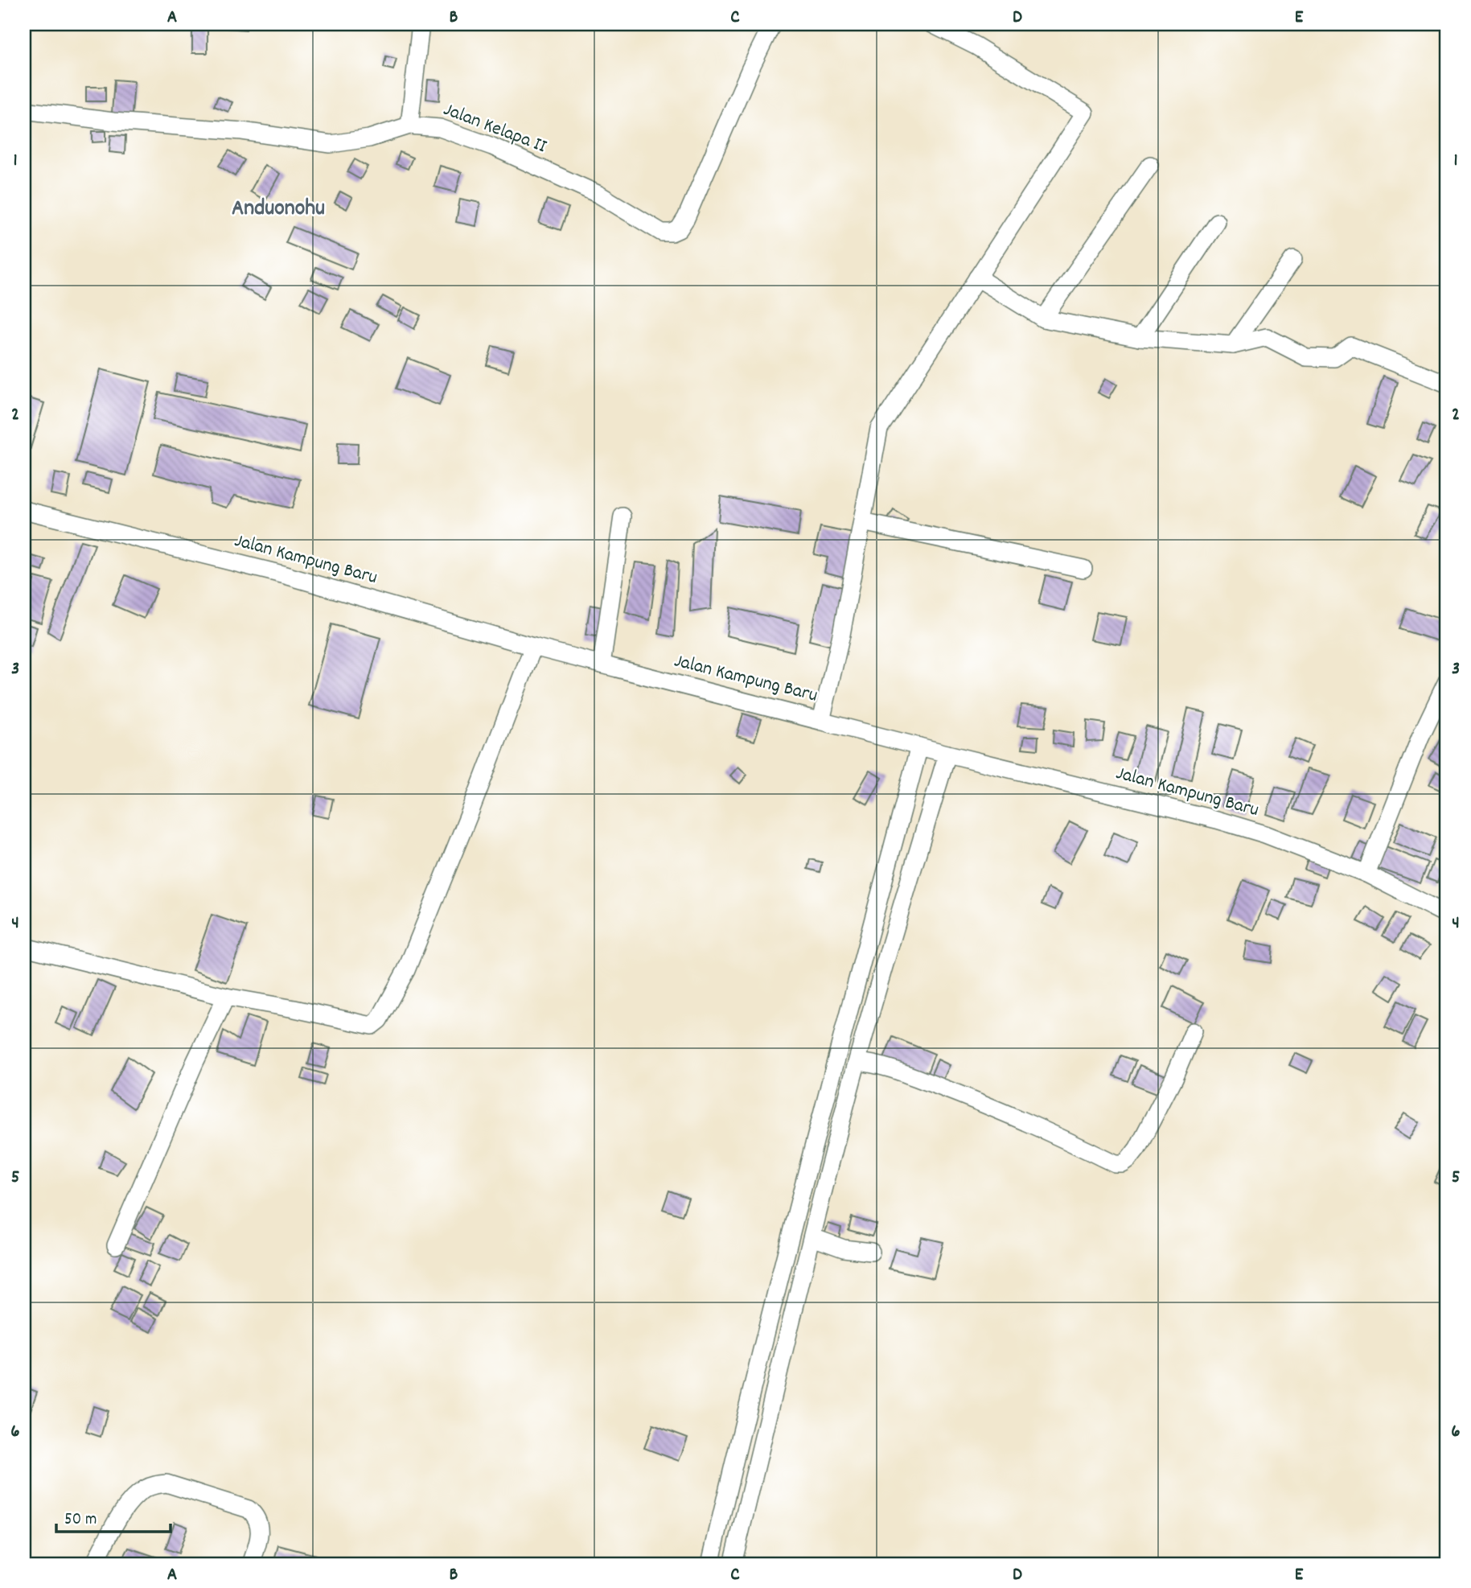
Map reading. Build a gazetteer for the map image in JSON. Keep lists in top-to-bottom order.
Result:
{
  "streets": {
    "street": ["Jalan Kelapa II", "Jalan Kampung Baru"]
  },
  "districts": ["Anduonohu"],
  "scale_bar": "50 m",
  "grid": {
    "columns": [
      "A",
      "B",
      "C",
      "D",
      "E"
    ],
    "rows": [
      "1",
      "2",
      "3",
      "4",
      "5",
      "6"
    ]
  }
}
